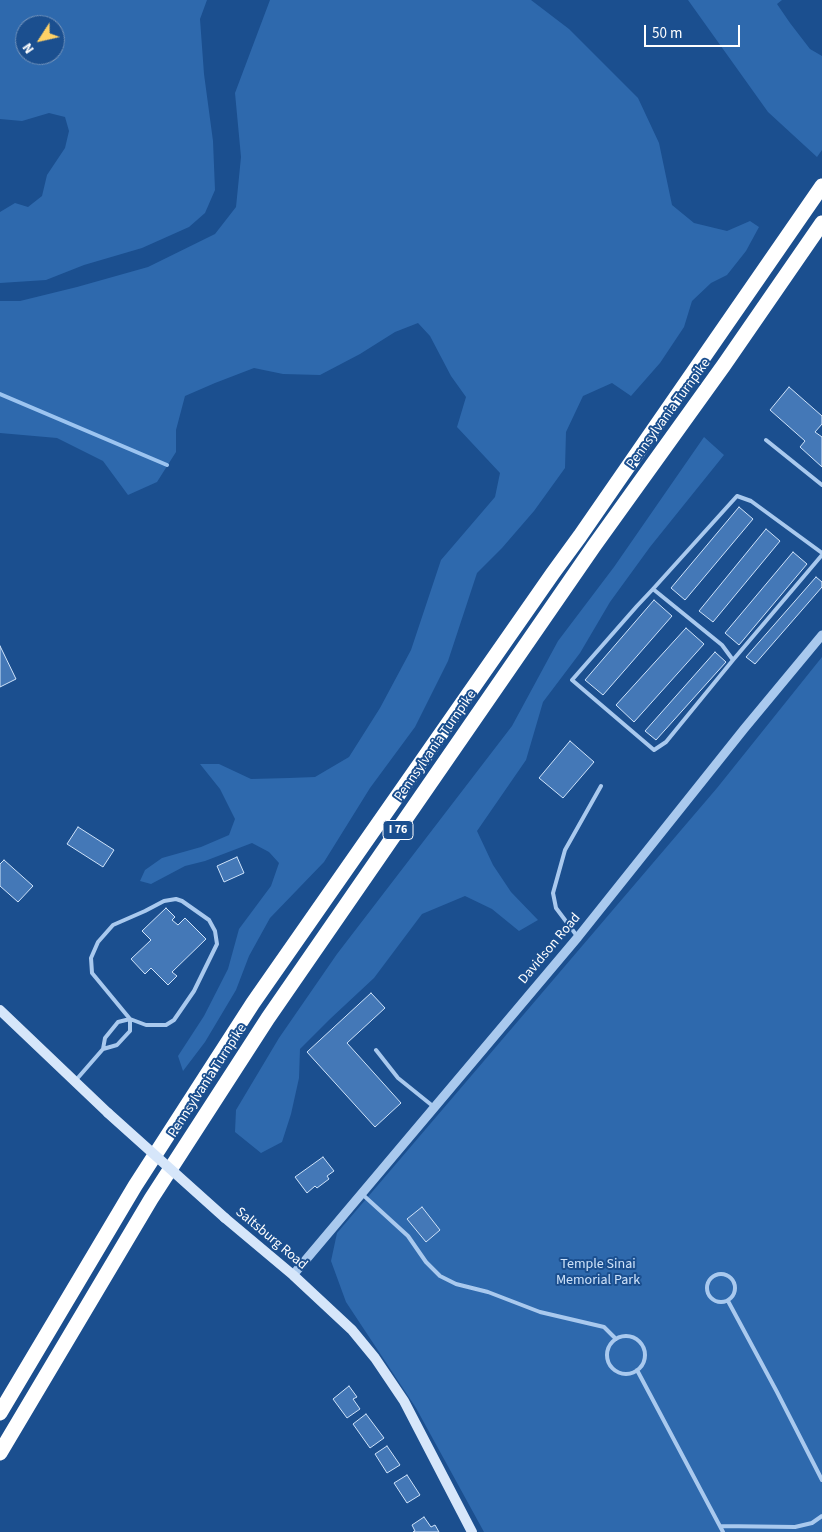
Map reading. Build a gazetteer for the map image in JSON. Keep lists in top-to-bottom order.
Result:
{
  "streets": {
    "highway": ["Pennsylvania Turnpike", "I 76"],
    "main road": ["Saltsburg Road"],
    "street": ["Davidson Road"]
  },
  "crossings": [
    ["Davidson Road", "Saltsburg Road"]
  ],
  "parks": ["Temple Sinai Memorial Park"],
  "scale_bar": "50 m",
  "north": "bottom left"
}
